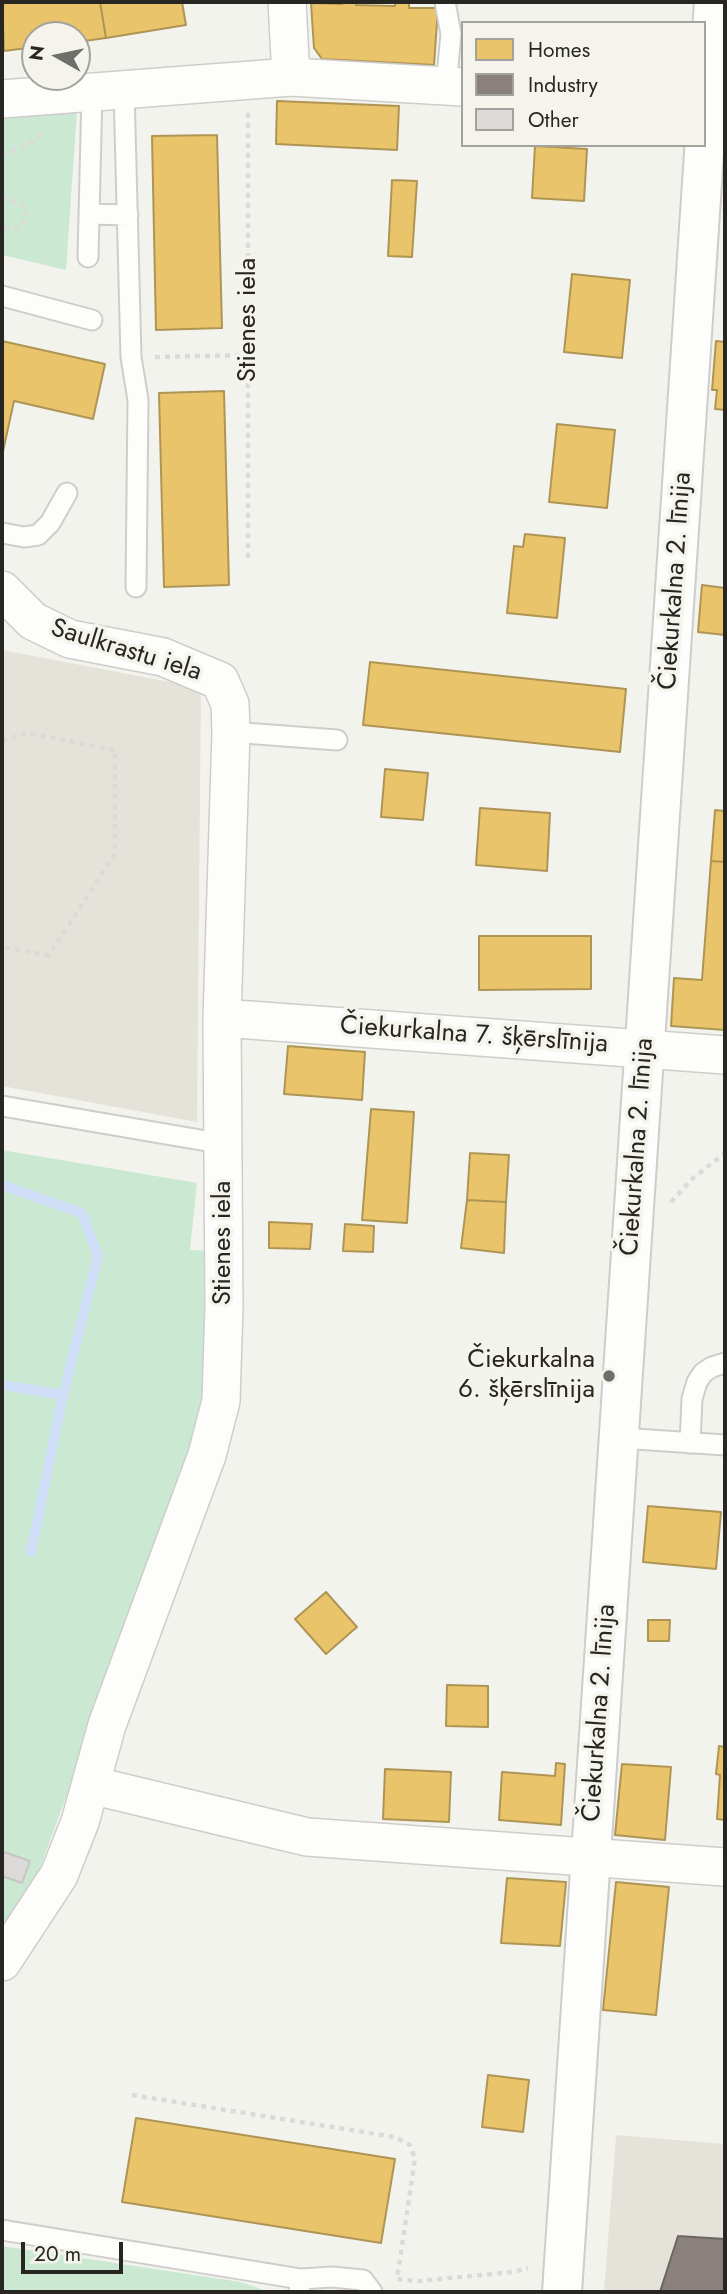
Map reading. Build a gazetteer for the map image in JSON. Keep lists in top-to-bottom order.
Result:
{
  "streets": {
    "street": [
      "Stienes iela",
      "Čiekurkalna 2. līnija",
      "Saulkrastu iela",
      "Čiekurkalna 7. šķērslīnija"
    ]
  },
  "crossings": [
    ["Stienes iela", "Saulkrastu iela"],
    ["Stienes iela", "Čiekurkalna 7. šķērslīnija"],
    ["Čiekurkalna 2. līnija", "Čiekurkalna 7. šķērslīnija"]
  ],
  "places": ["Čiekurkalna 6. šķērslīnija"],
  "legend": ["Homes", "Industry", "Other"],
  "scale_bar": "20 m",
  "north": "left"
}
